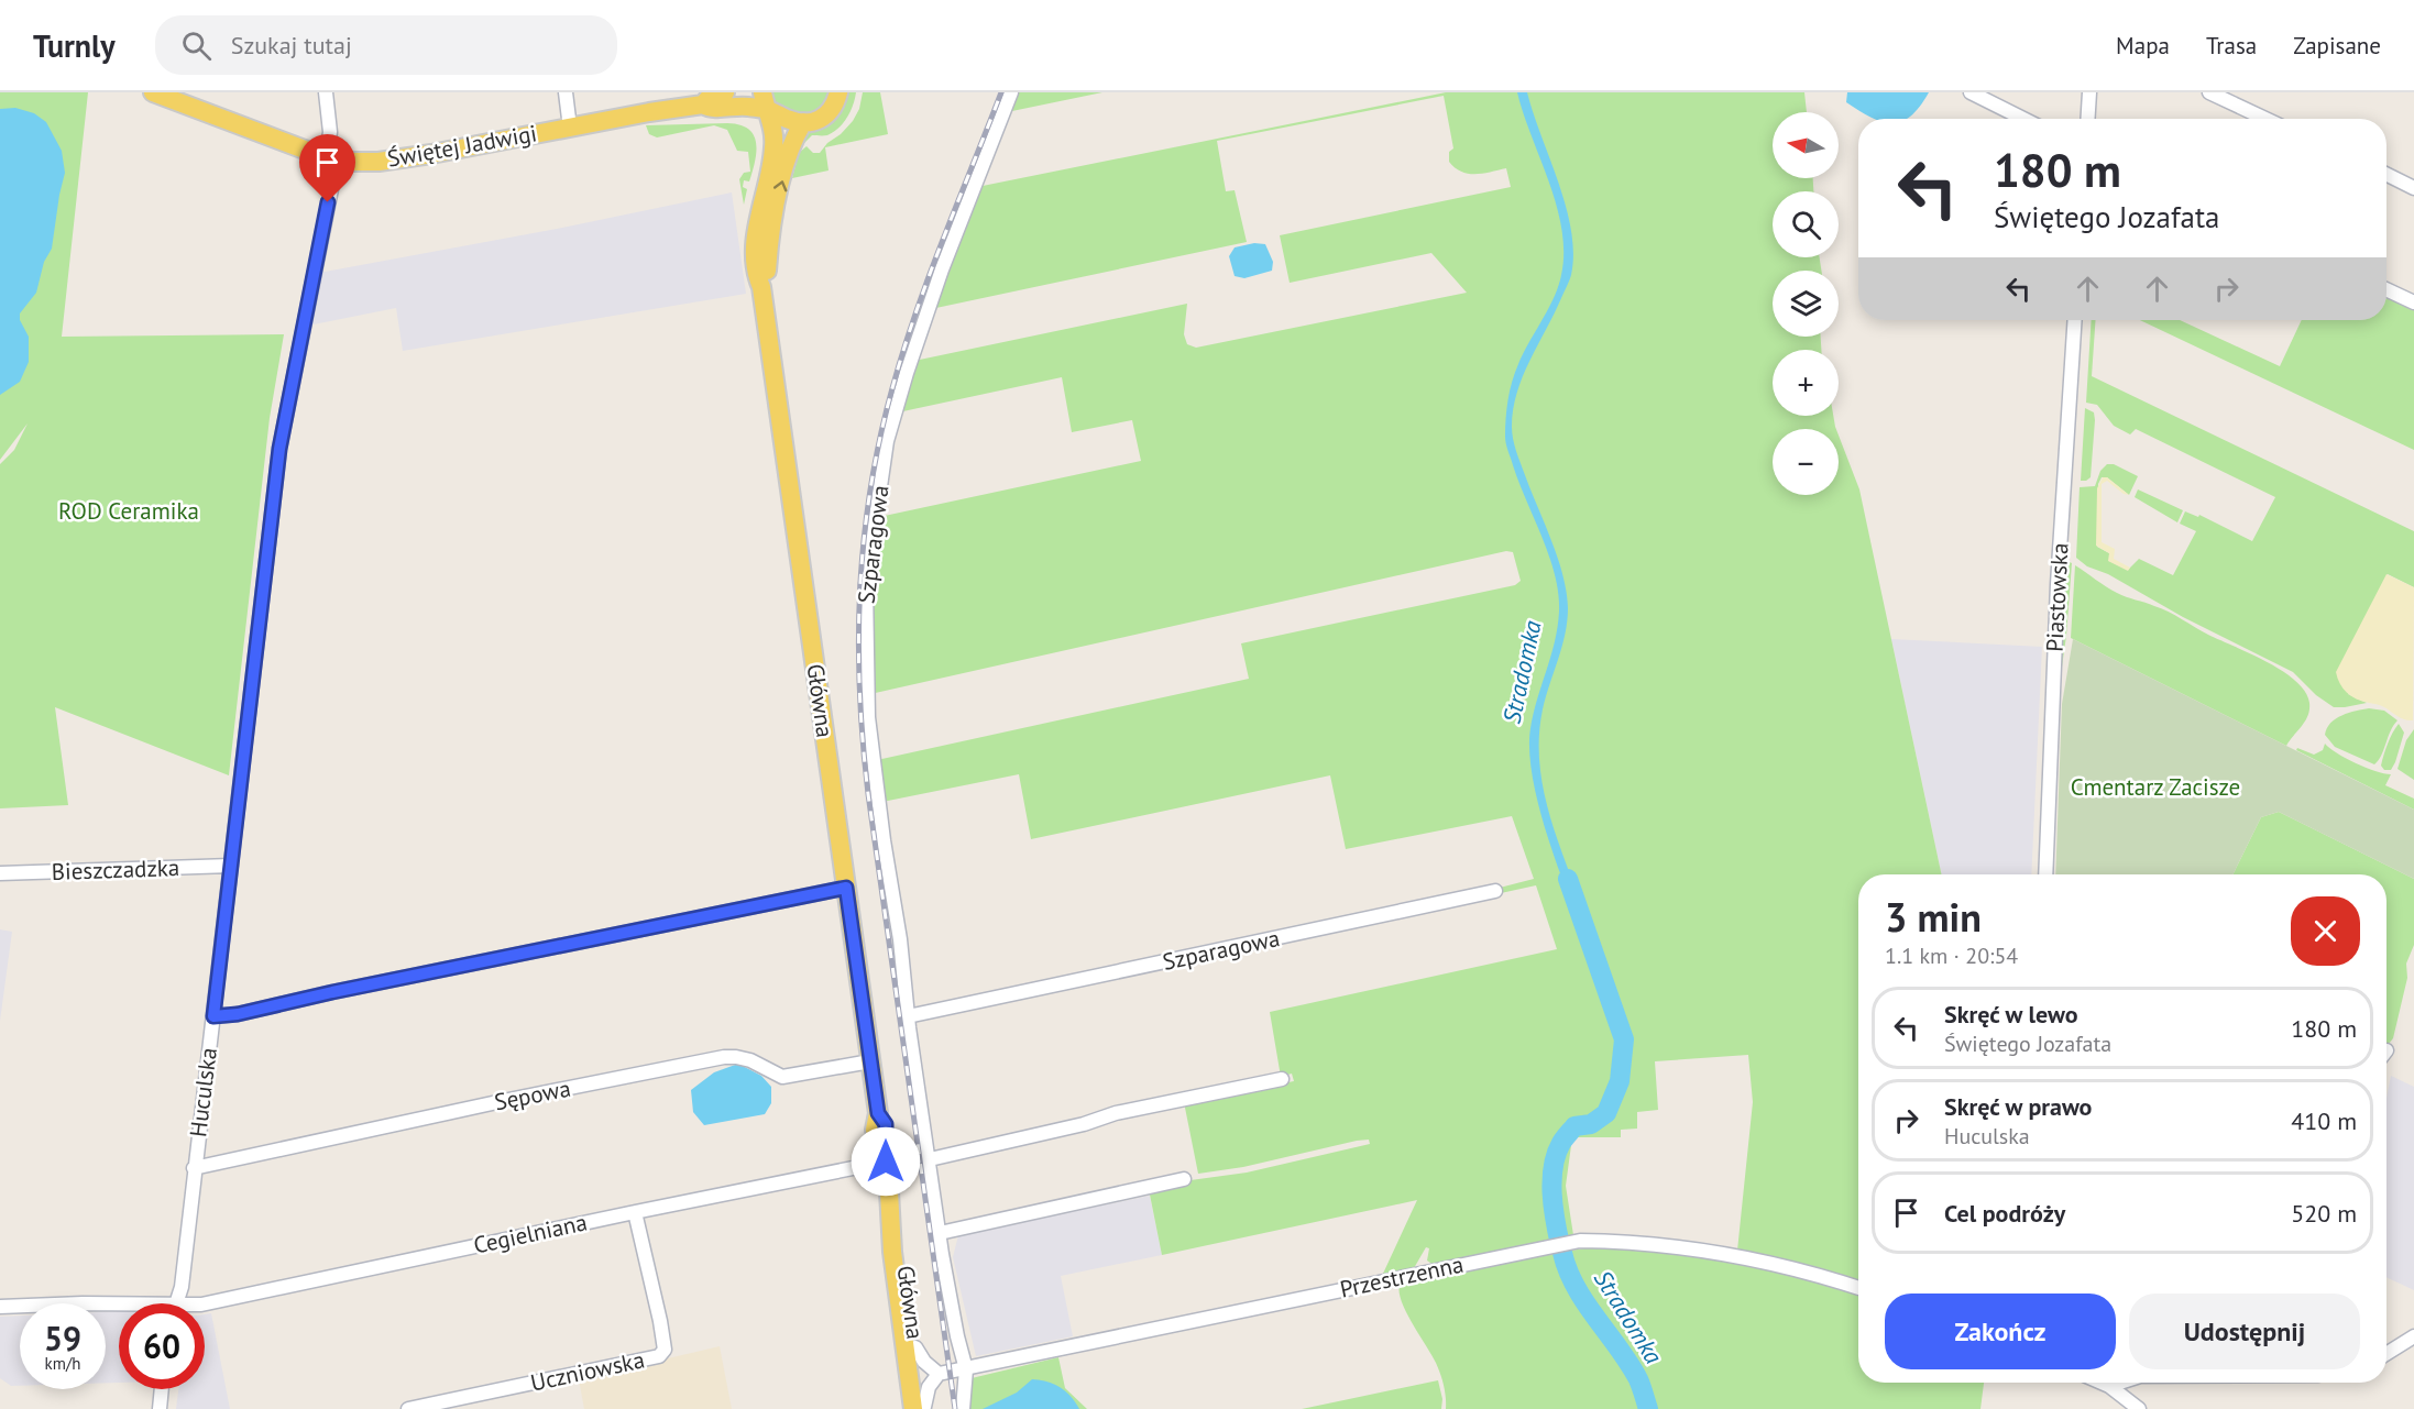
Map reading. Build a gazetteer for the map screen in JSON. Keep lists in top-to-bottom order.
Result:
{
  "streets": {
    "main road": ["Świętej Jadwigi", "Główna"],
    "street": [
      "Szparagowa",
      "Piastowska",
      "Bieszczadzka",
      "Huculska",
      "Sępowa",
      "Cegielniana",
      "Przestrzenna",
      "Uczniowska"
    ]
  },
  "crossings": [
    ["Świętej Jadwigi", "Główna"],
    ["Świętej Jadwigi", "Huculska"],
    ["Szparagowa", "Przestrzenna"],
    ["Główna", "Sępowa"],
    ["Główna", "Cegielniana"],
    ["Bieszczadzka", "Huculska"],
    ["Huculska", "Sępowa"],
    ["Cegielniana", "Uczniowska"]
  ],
  "water": ["Stradomka"],
  "parks": ["ROD Ceramika", "Cmentarz Zacisze"],
  "north": "left",
  "page": {
    "header": "Turnly",
    "search": "Szukaj tutaj",
    "nav": ["Mapa", "Trasa", "Zapisane"],
    "map_buttons": ["+", "−"],
    "turn": ["180 m", "Świętego Jozafata"],
    "heading": ["3 min", "1.1 km · 20:54"],
    "list": [
      {
        "name": "Skręć w lewo",
        "note": "Świętego Jozafata",
        "value": "180 m"
      },
      {
        "name": "Skręć w prawo",
        "note": "Huculska",
        "value": "410 m"
      },
      {
        "name": "Cel podróży",
        "value": "520 m"
      }
    ],
    "buttons": ["Zakończ", "Udostępnij"],
    "speed": "59 km/h",
    "limit": "60"
  }
}
